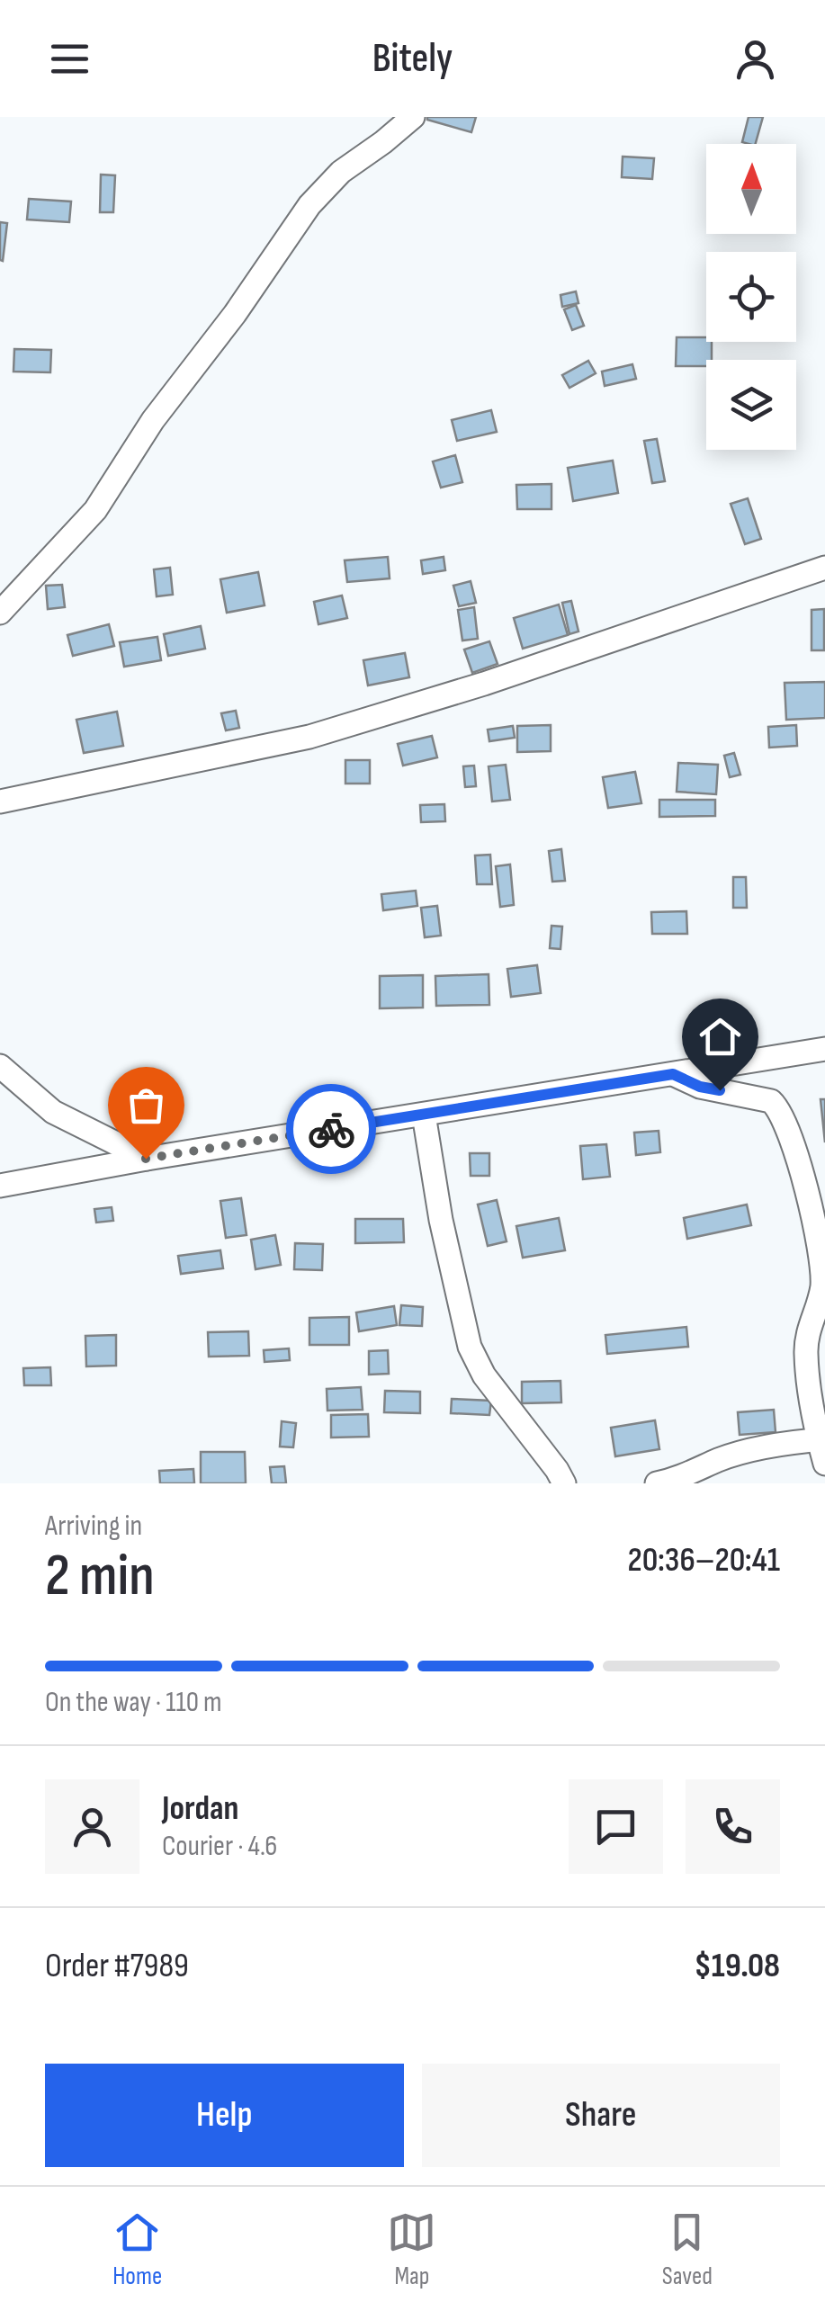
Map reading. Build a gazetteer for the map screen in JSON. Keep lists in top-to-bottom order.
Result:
{
  "north": "top",
  "page": {
    "header": "Bitely",
    "heading": ["2 min", "Arriving in", "20:36–20:41"],
    "panel": [
      "Jordan",
      "Courier · 4.6",
      "Order #7989",
      "$19.08"
    ],
    "bar": "On the way · 110 m",
    "buttons": ["Help", "Share"],
    "tabs": ["Home", "Map", "Saved"]
  }
}
